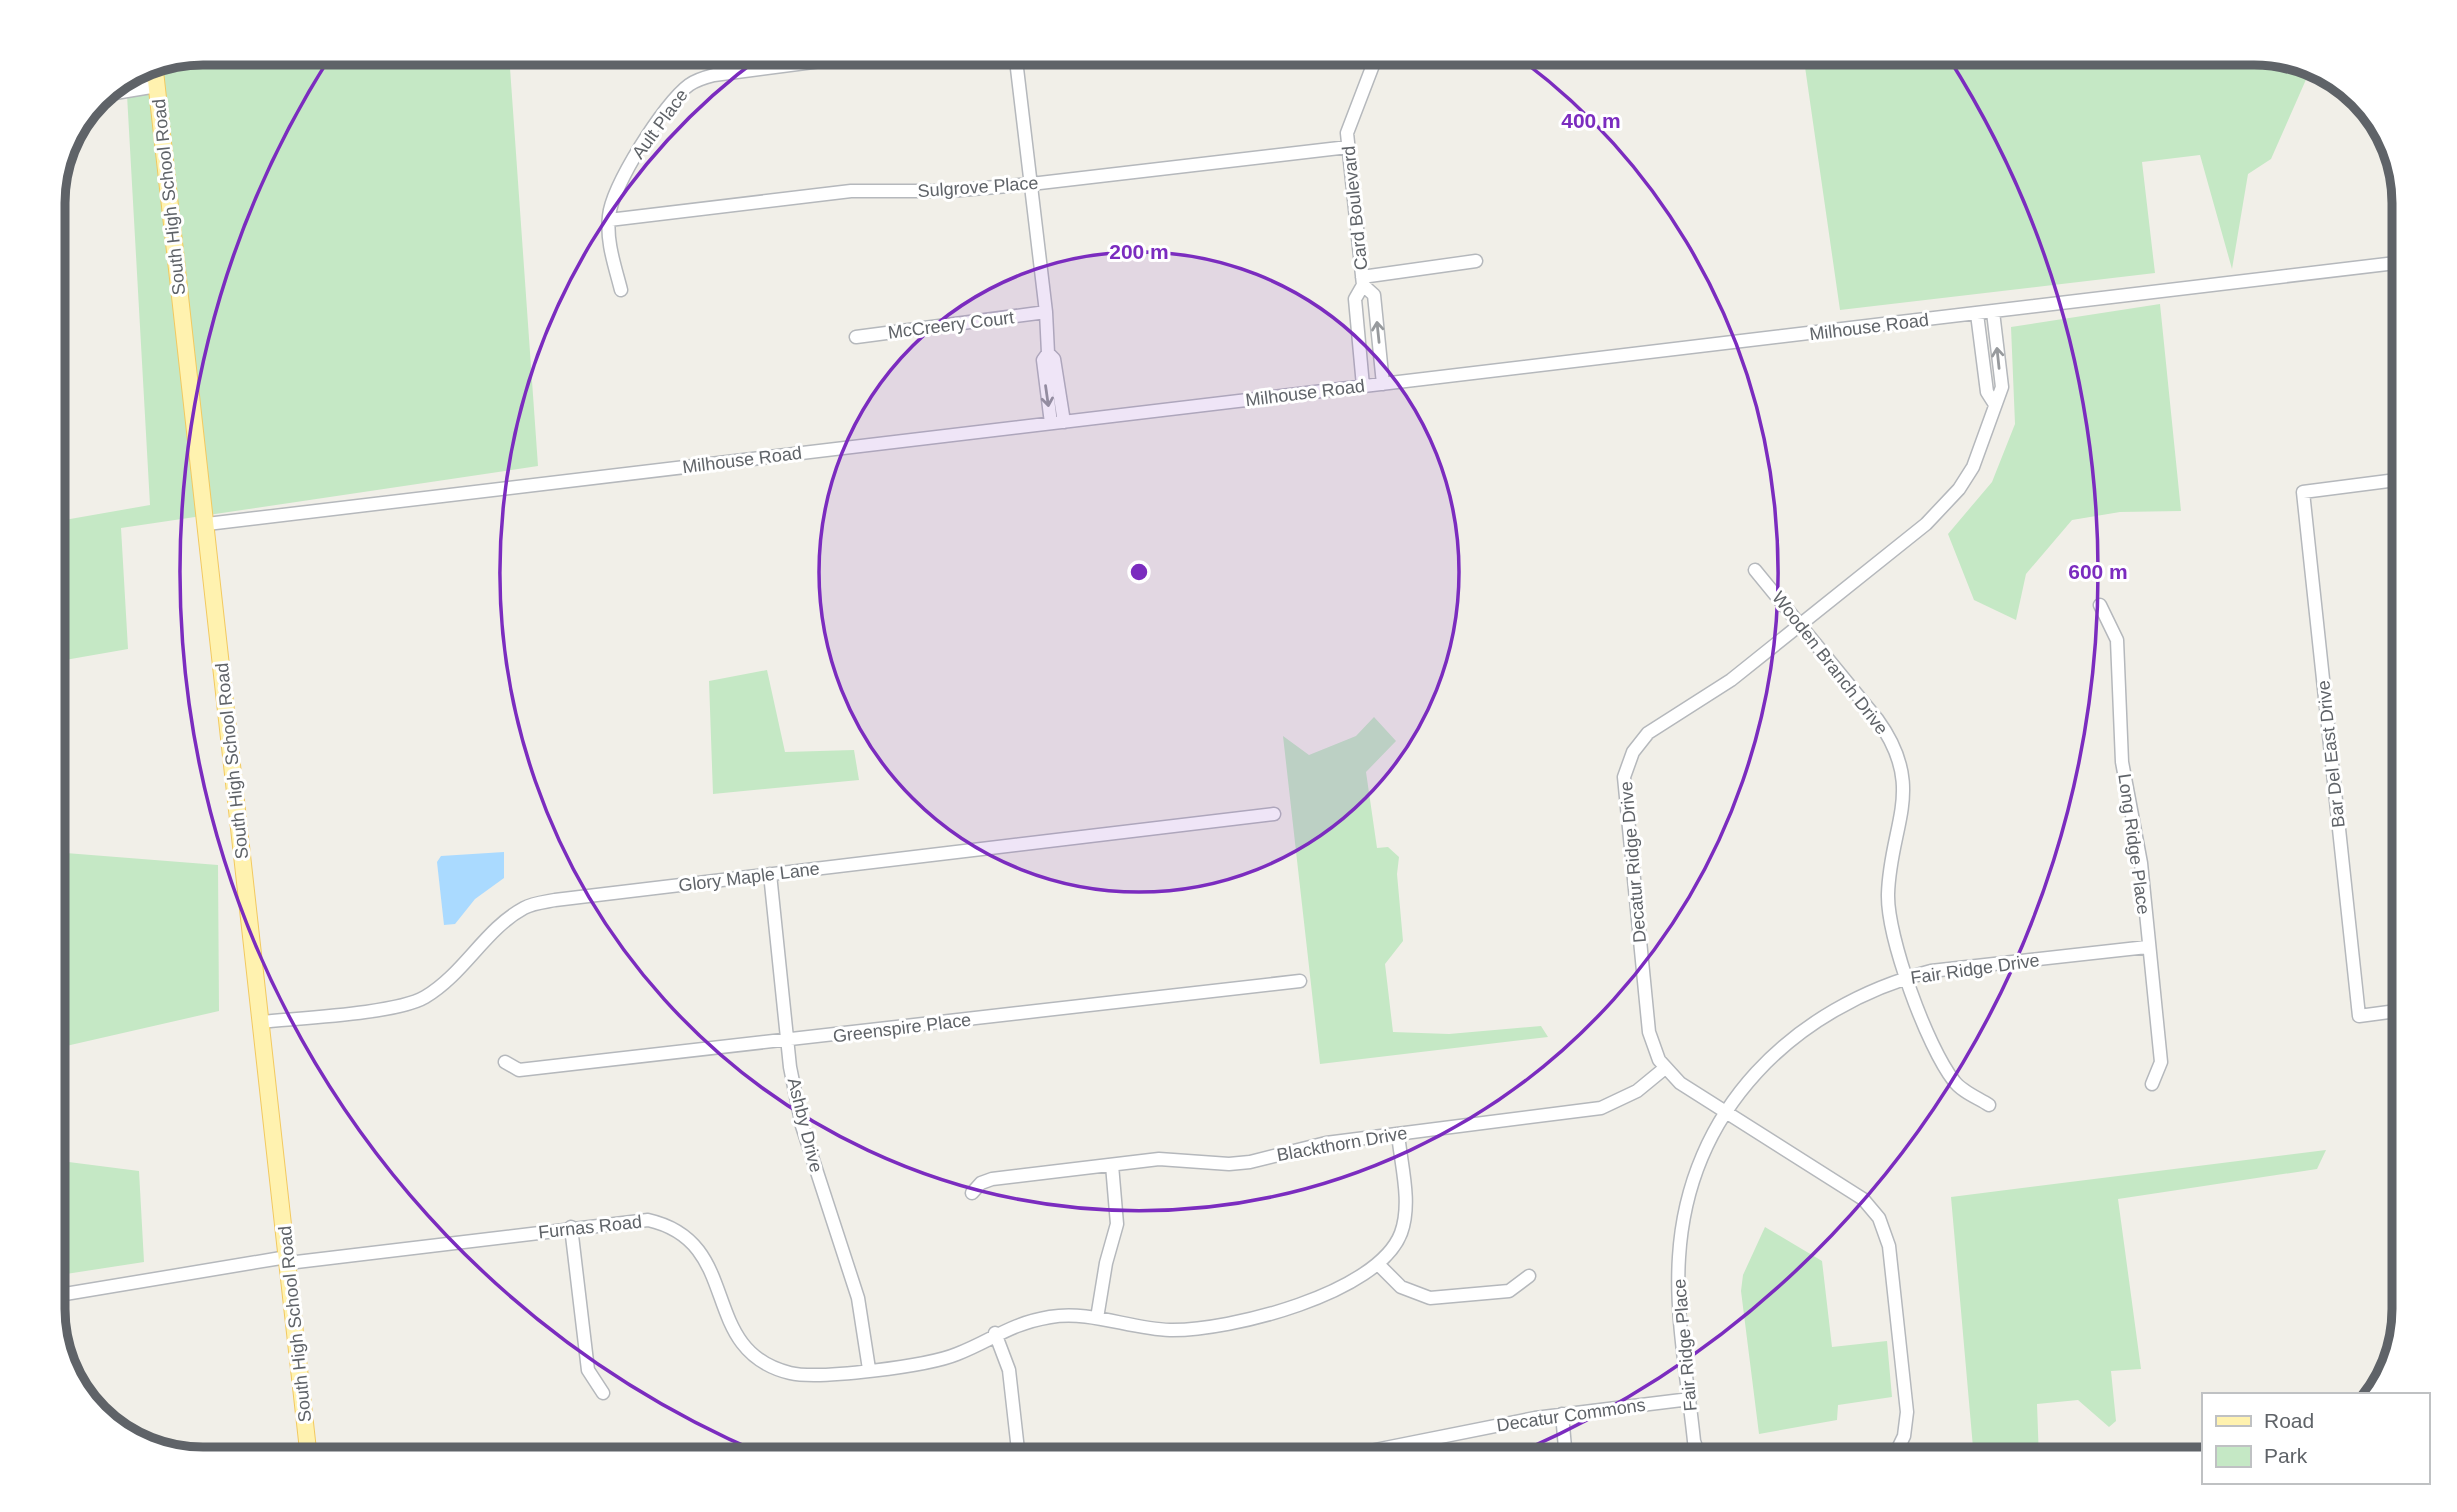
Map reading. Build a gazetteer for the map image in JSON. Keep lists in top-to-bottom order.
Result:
{
  "streets": {
    "main road": ["South High School Road"],
    "street": [
      "Ault Place",
      "Sulgrove Place",
      "Card Boulevard",
      "McCreery Court",
      "Milhouse Road",
      "Wooden Branch Drive",
      "Bar Del East Drive",
      "Long Ridge Place",
      "Decatur Ridge Drive",
      "Glory Maple Lane",
      "Fair Ridge Drive",
      "Greenspire Place",
      "Ashby Drive",
      "Blackthorn Drive",
      "Furnas Road",
      "Fair Ridge Place",
      "Decatur Commons"
    ]
  },
  "crossings": [
    ["Ault Place", "Sulgrove Place"],
    ["Sulgrove Place", "Card Boulevard"],
    ["South High School Road", "Milhouse Road"],
    ["South High School Road", "Glory Maple Lane"],
    ["South High School Road", "Furnas Road"],
    ["Card Boulevard", "Milhouse Road"],
    ["Milhouse Road", "Decatur Ridge Drive"],
    ["Wooden Branch Drive", "Decatur Ridge Drive"],
    ["Wooden Branch Drive", "Fair Ridge Drive"],
    ["Long Ridge Place", "Fair Ridge Drive"],
    ["Decatur Ridge Drive", "Fair Ridge Drive"],
    ["Decatur Ridge Drive", "Blackthorn Drive"],
    ["Decatur Ridge Drive", "Fair Ridge Place"],
    ["Glory Maple Lane", "Ashby Drive"],
    ["Fair Ridge Drive", "Fair Ridge Place"],
    ["Greenspire Place", "Ashby Drive"],
    ["Ashby Drive", "Furnas Road"],
    ["Fair Ridge Place", "Decatur Commons"]
  ],
  "legend": ["Road", "Park"],
  "rings": ["400 m", "200 m", "600 m"]
}
